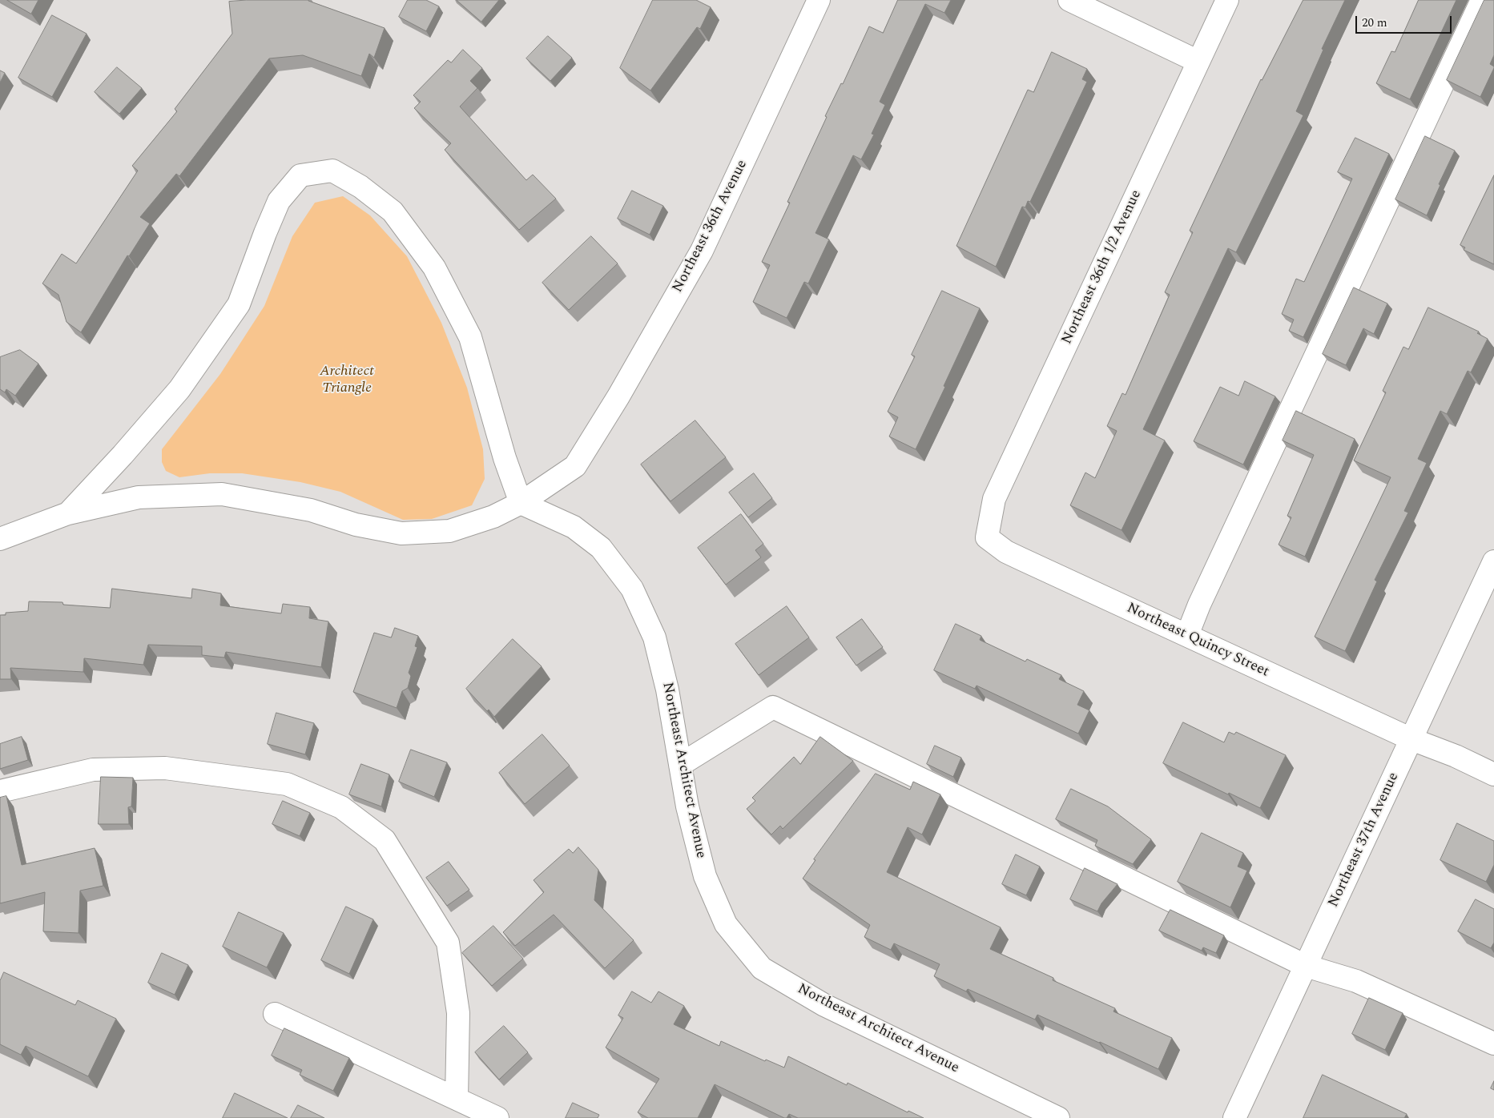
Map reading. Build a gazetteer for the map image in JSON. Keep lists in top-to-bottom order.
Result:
{
  "streets": {
    "street": [
      "Northeast 36th Avenue",
      "Northeast 36th 1/2 Avenue",
      "Northeast Quincy Street",
      "Northeast Architect Avenue",
      "Northeast 37th Avenue"
    ]
  },
  "crossings": [
    ["Northeast 36th Avenue", "Northeast Architect Avenue"],
    ["Northeast 36th 1/2 Avenue", "Northeast Quincy Street"],
    ["Northeast Quincy Street", "Northeast 37th Avenue"]
  ],
  "parks": ["Architect Triangle"],
  "scale_bar": "20 m"
}
